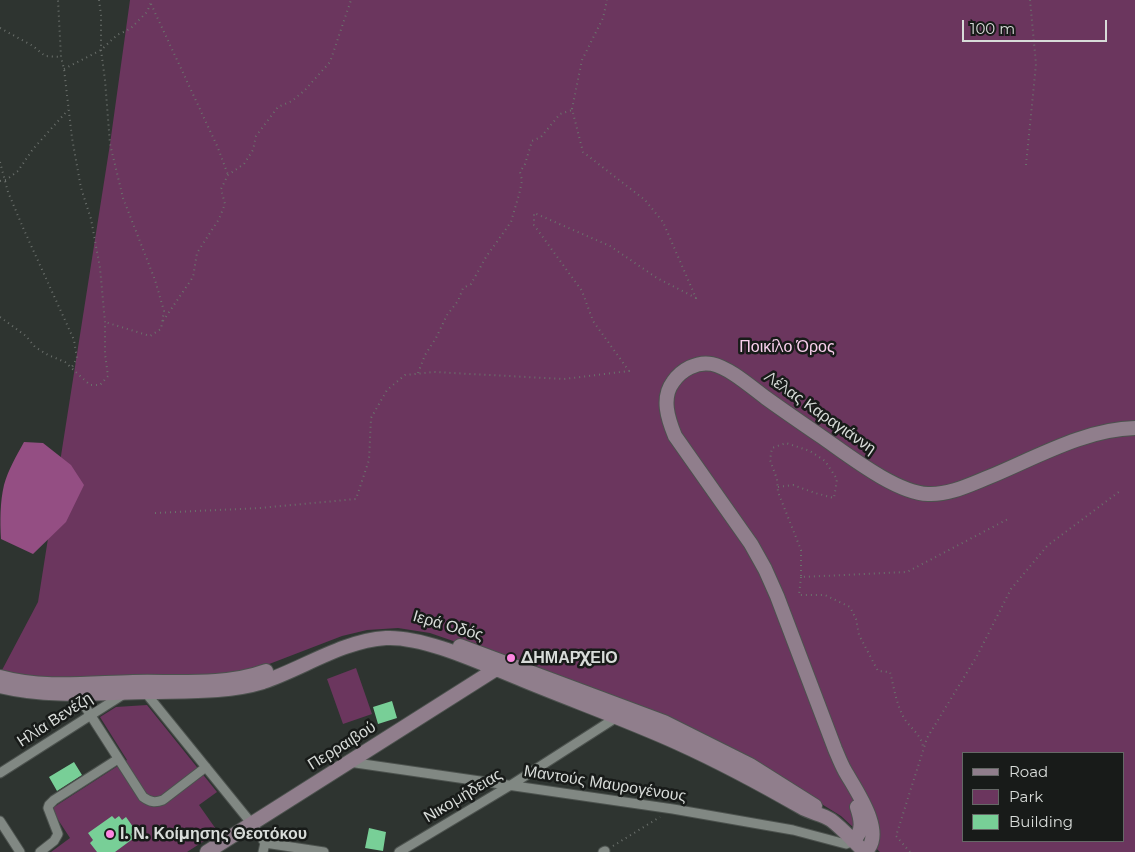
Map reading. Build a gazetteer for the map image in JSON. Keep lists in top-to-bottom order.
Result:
{
  "streets": {
    "main road": ["Λέλας Καραγιάννη", "Ιερά Οδός", "Περραιβού"],
    "street": ["Ηλία Βενέζη", "Μαντούς Μαυρογένους", "Νικομήδειας"]
  },
  "crossings": [
    ["Λέλας Καραγιάννη", "Ιερά Οδός"],
    ["Λέλας Καραγιάννη", "Μαντούς Μαυρογένους"],
    ["Ιερά Οδός", "Ηλία Βενέζη"],
    ["Ιερά Οδός", "Περραιβού"],
    ["Ιερά Οδός", "Μαντούς Μαυρογένους"],
    ["Ιερά Οδός", "Νικομήδειας"],
    ["Περραιβού", "Μαντούς Μαυρογένους"],
    ["Μαντούς Μαυρογένους", "Νικομήδειας"]
  ],
  "parks": ["Ποικίλο Όρος"],
  "places": ["ΔΗΜΑΡΧΕΙΟ", "Ι. Ν. Κοίμησης Θεοτόκου"],
  "legend": ["Road", "Park", "Building"],
  "scale_bar": "100 m"
}
